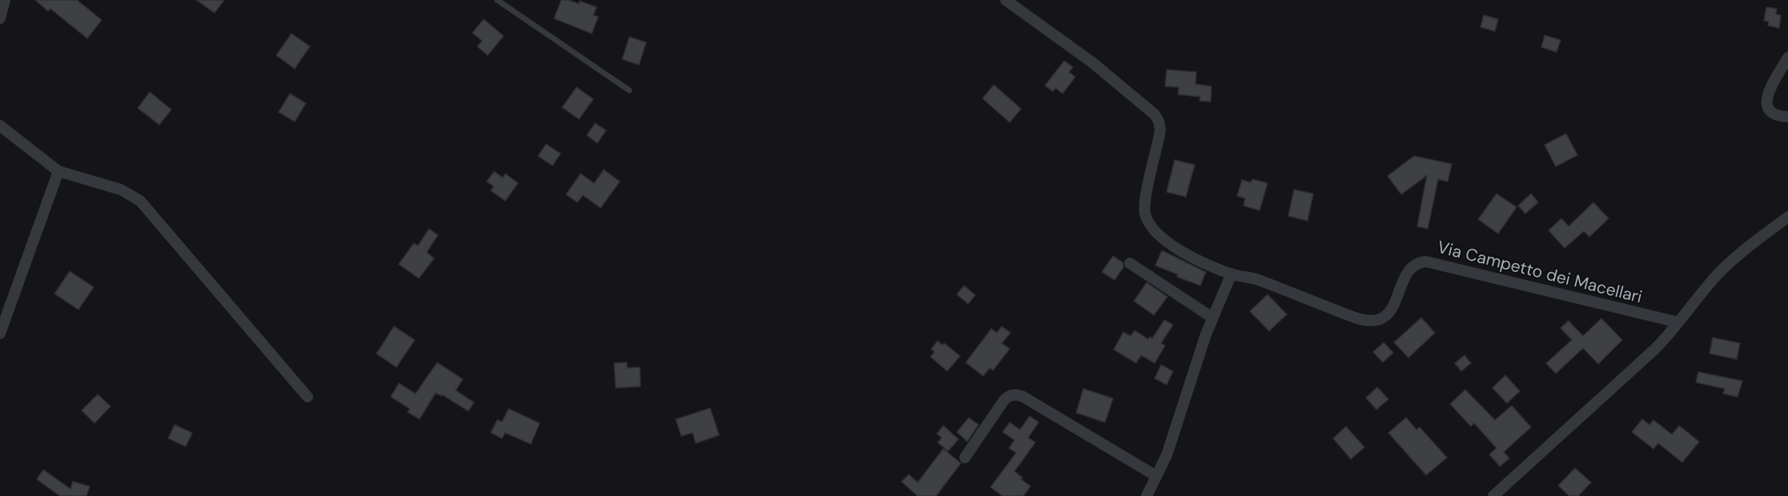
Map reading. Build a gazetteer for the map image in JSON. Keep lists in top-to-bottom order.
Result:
{
  "streets": {
    "street": ["Via Campetto dei Macellari"]
  }
}
